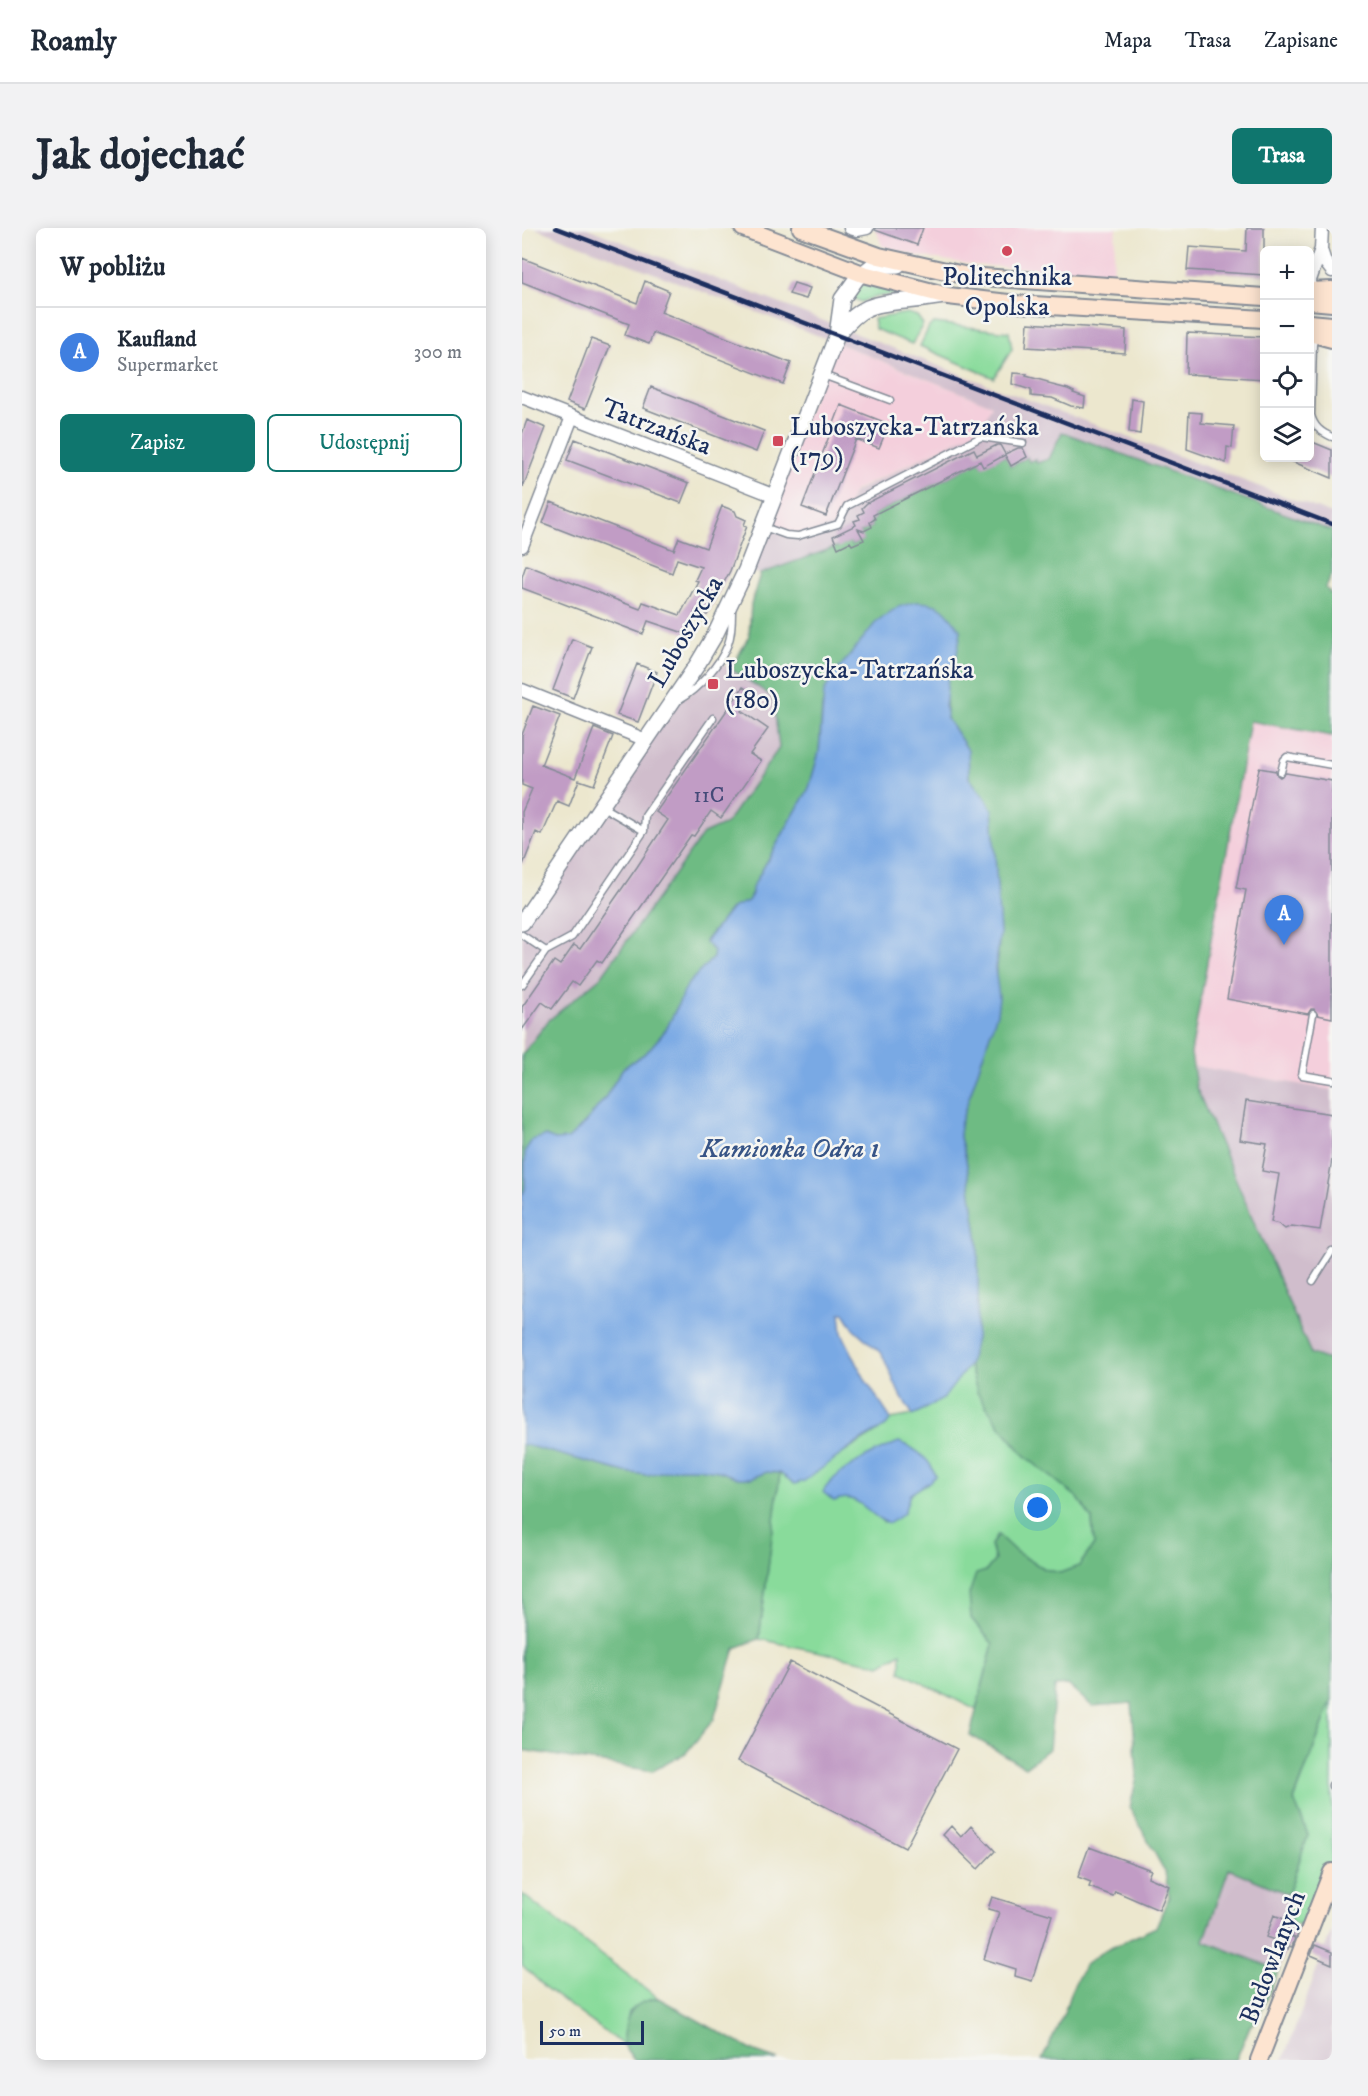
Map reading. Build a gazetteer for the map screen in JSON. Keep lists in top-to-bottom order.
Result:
{
  "streets": {
    "main road": ["Budowlanych"],
    "street": ["Tatrzańska", "Luboszycka"]
  },
  "crossings": [
    ["Tatrzańska", "Luboszycka"]
  ],
  "water": ["Kamionka Odra 1"],
  "places": {
    "other": ["Politechnika Opolska"],
    "transit": ["Luboszycka-Tatrzańska (179)", "Luboszycka-Tatrzańska (180)"]
  },
  "house_numbers": ["11C"],
  "scale_bar": "50 m",
  "page": {
    "header": "Roamly",
    "nav": ["Mapa", "Trasa", "Zapisane"],
    "buttons": [
      "Trasa",
      ["Zapisz", "Udostępnij"]
    ],
    "title": "Jak dojechać",
    "heading": "W pobliżu",
    "map_buttons": ["+", "−"],
    "list": [
      {
        "mark": "A",
        "name": "Kaufland",
        "note": "Supermarket",
        "value": "300 m"
      }
    ],
    "pins": "A",
    "scale": "50 m"
  }
}
